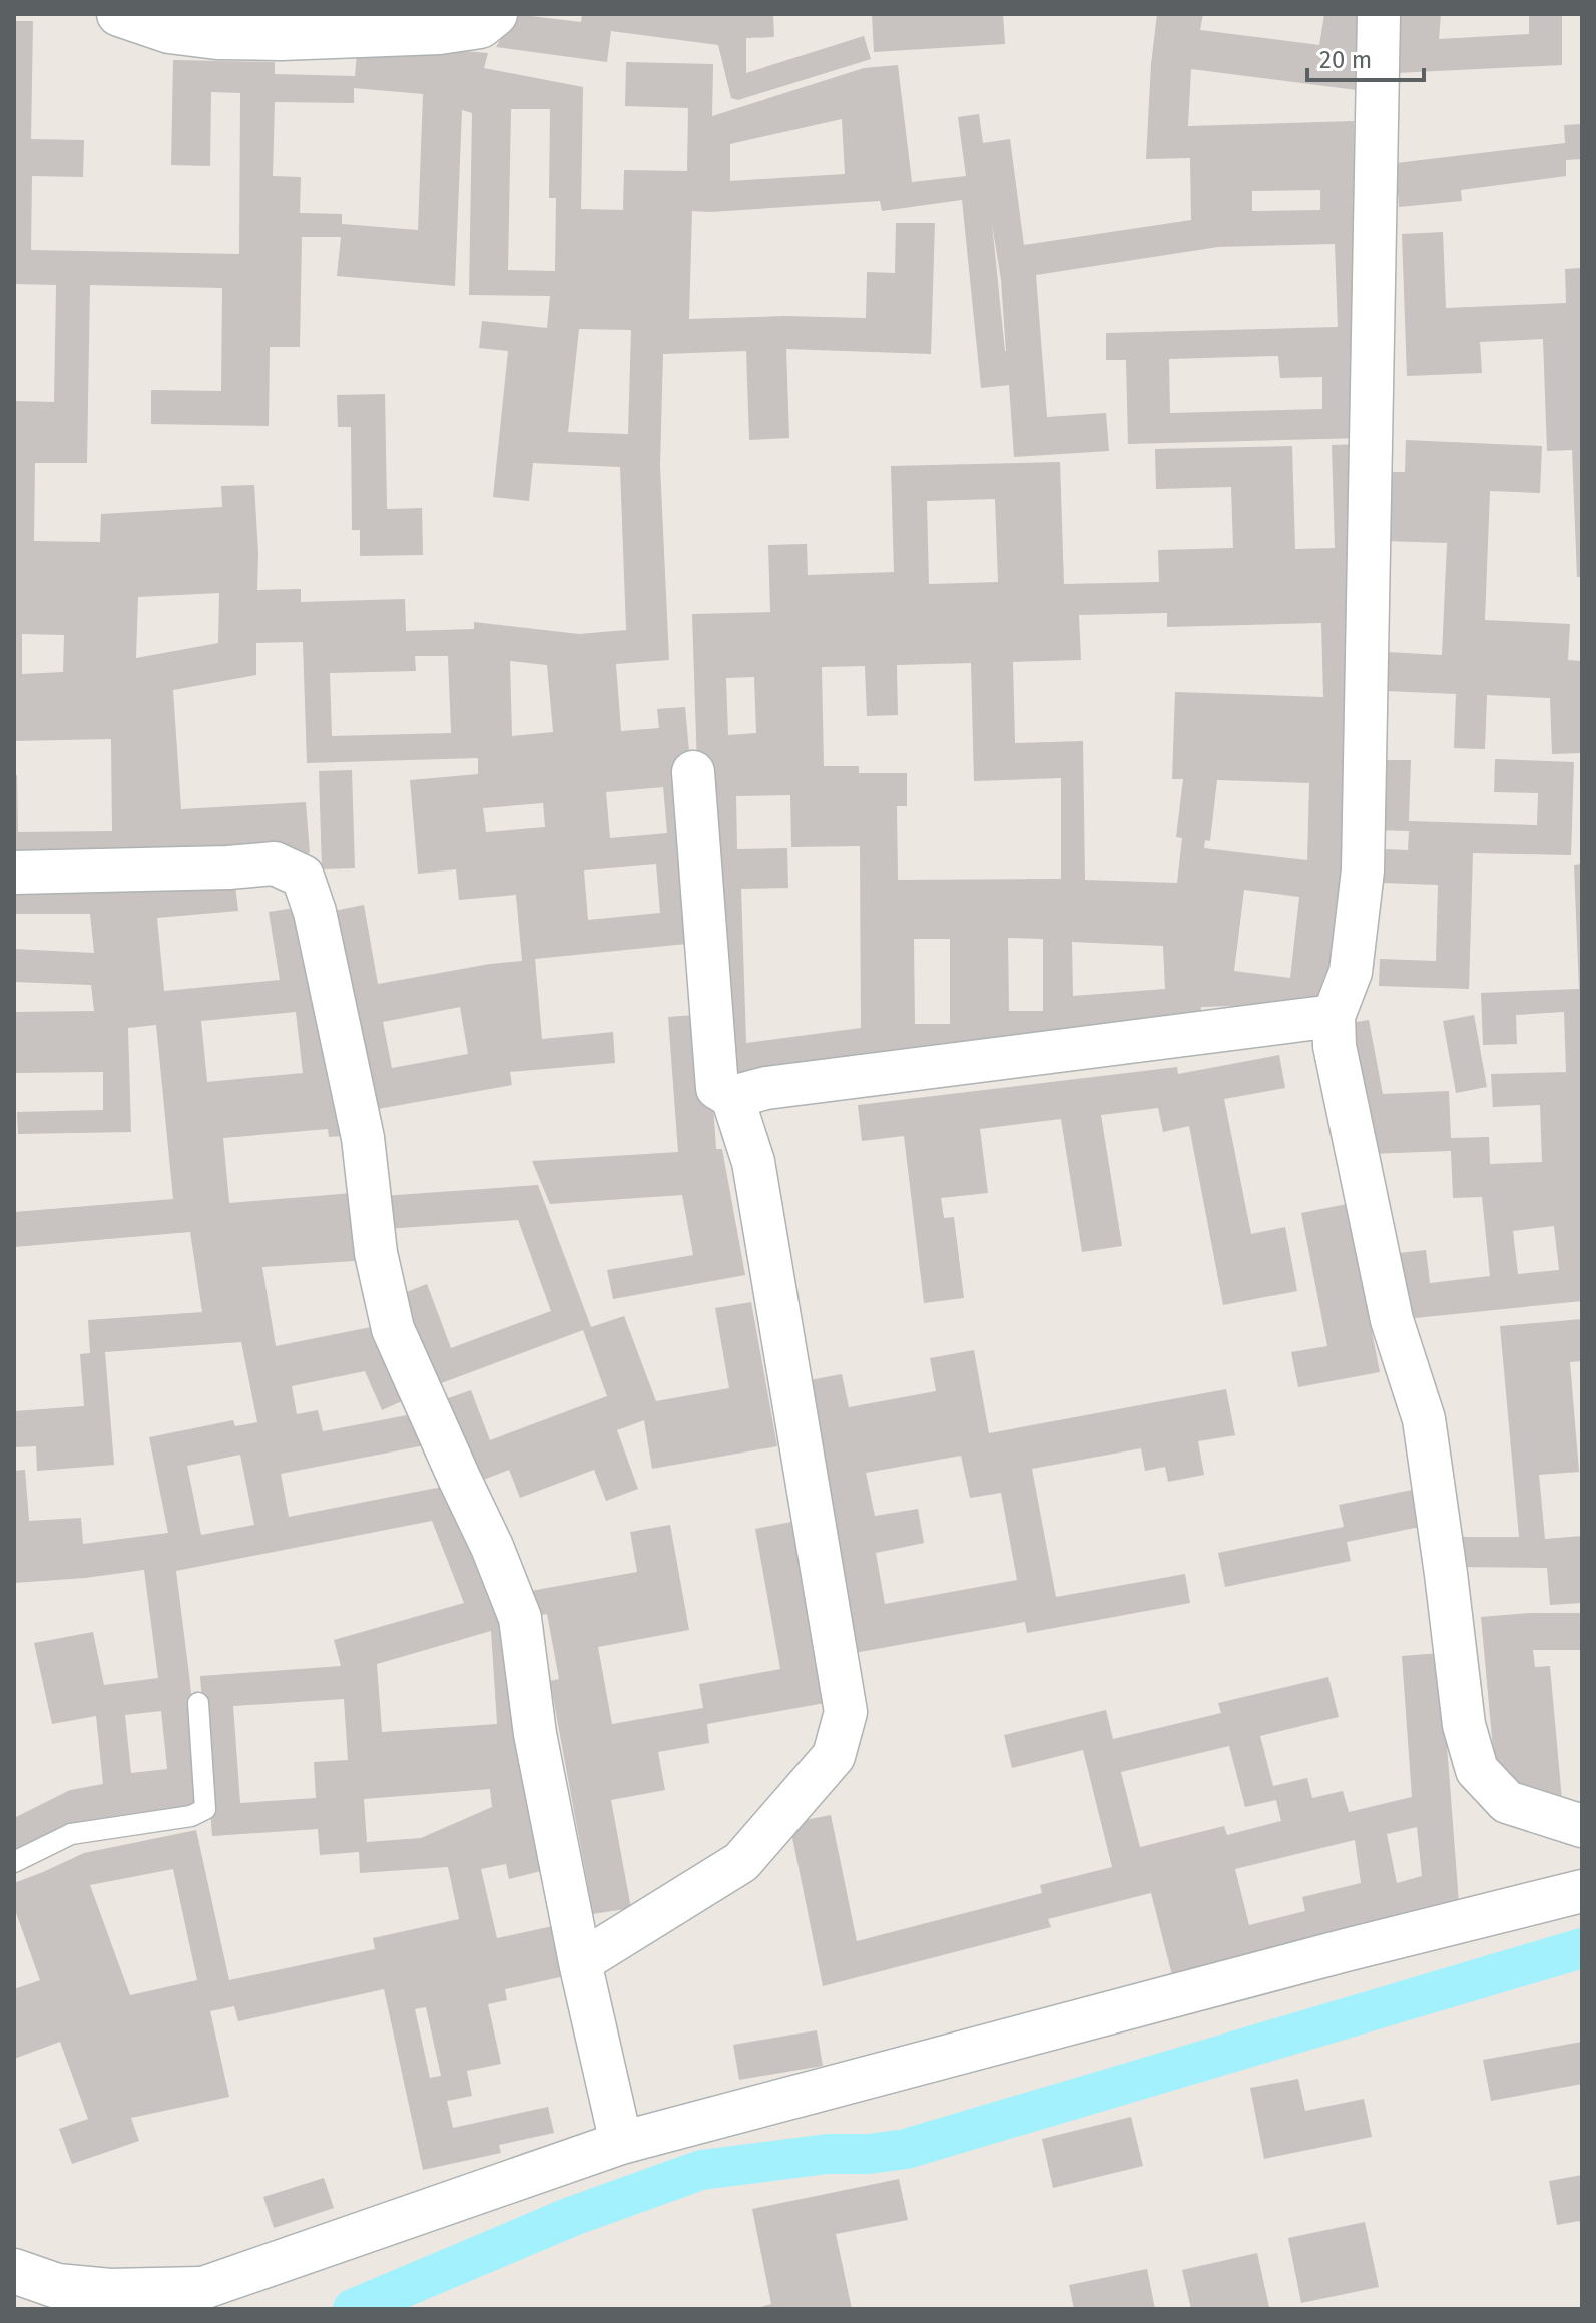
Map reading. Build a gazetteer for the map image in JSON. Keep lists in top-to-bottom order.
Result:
{
  "scale_bar": "20 m"
}
